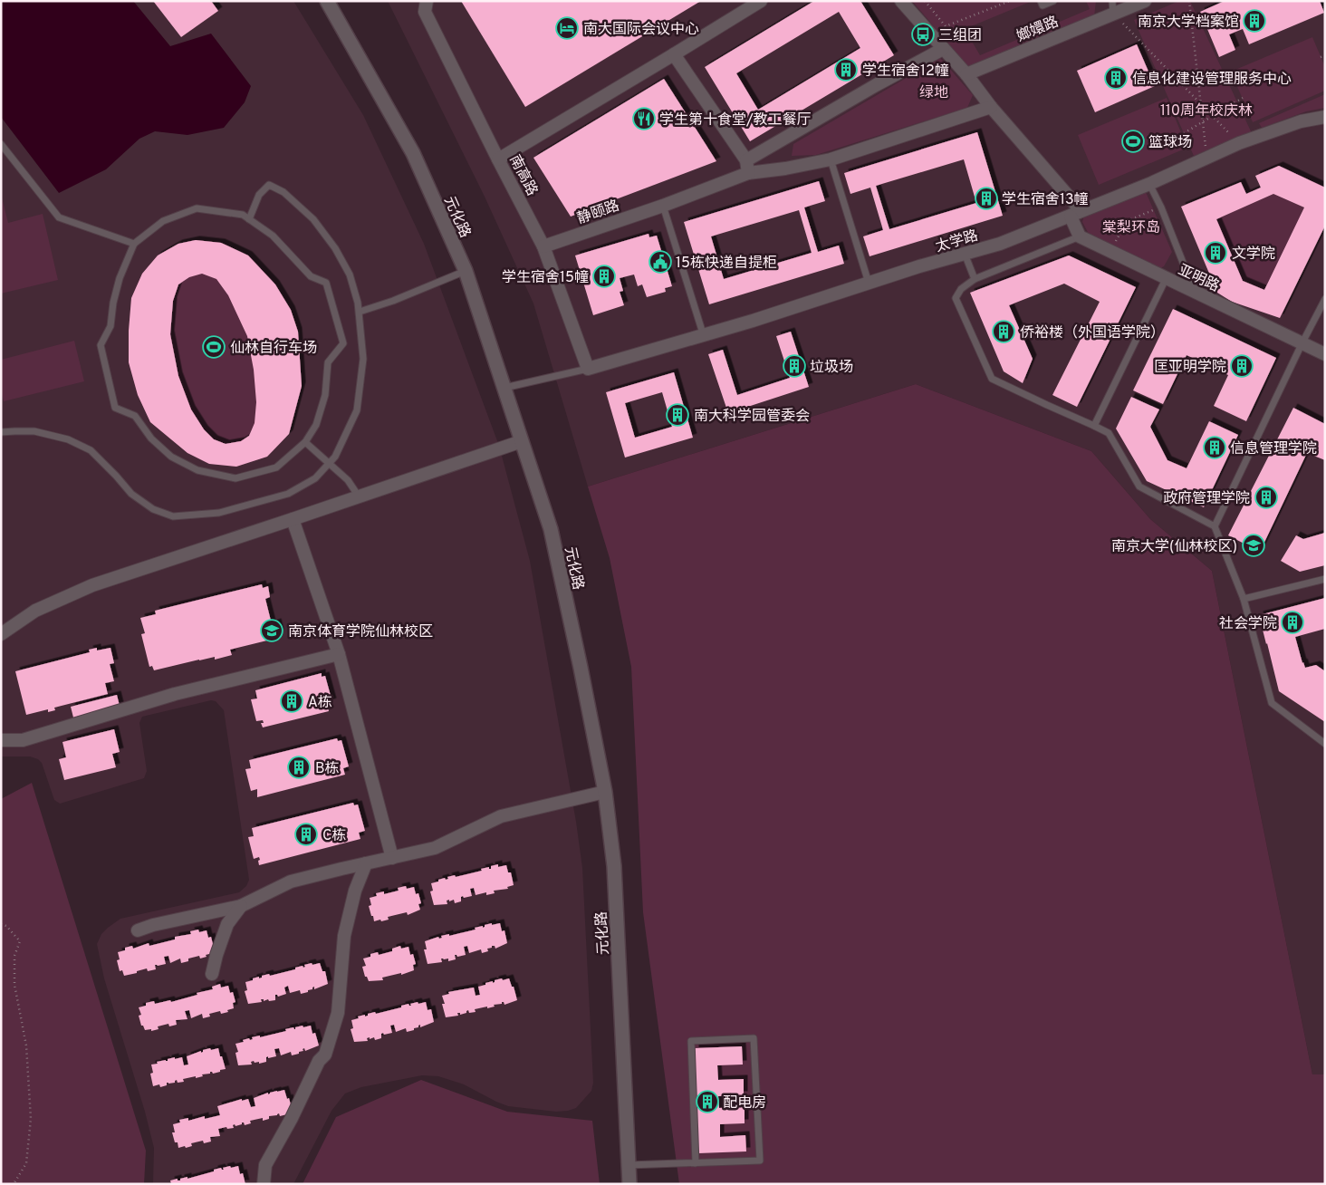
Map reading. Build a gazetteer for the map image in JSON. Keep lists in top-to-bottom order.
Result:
{
  "streets": {
    "street": [
      "嫏嬛路",
      "南高路",
      "静颐路",
      "元化路",
      "太学路",
      "亚明路"
    ]
  },
  "crossings": [
    ["南高路", "静颐路"],
    ["南高路", "太学路"]
  ],
  "parks": ["绿地", "110周年校庆林", "棠梨环岛"],
  "places": {
    "building": [
      "南京大学档案馆",
      "学生宿舍12幢",
      "信息化建设管理服务中心",
      "学生宿舍13幢",
      "文学院",
      "学生宿舍15幢",
      "侨裕楼（外国语学院）",
      "垃圾场",
      "匡亚明学院",
      "南大科学园管委会",
      "信息管理学院",
      "政府管理学院",
      "社会学院",
      "A栋",
      "B栋",
      "C栋",
      "配电房"
    ],
    "hotel": ["南大国际会议中心"],
    "bus stop": ["三组团"],
    "restaurant": ["学生第十食堂/教工餐厅"],
    "sports": ["篮球场", "仙林自行车场"],
    "public building": ["15栋快递自提柜"],
    "school or university": ["南京大学(仙林校区)", "南京体育学院仙林校区"]
  }
}
